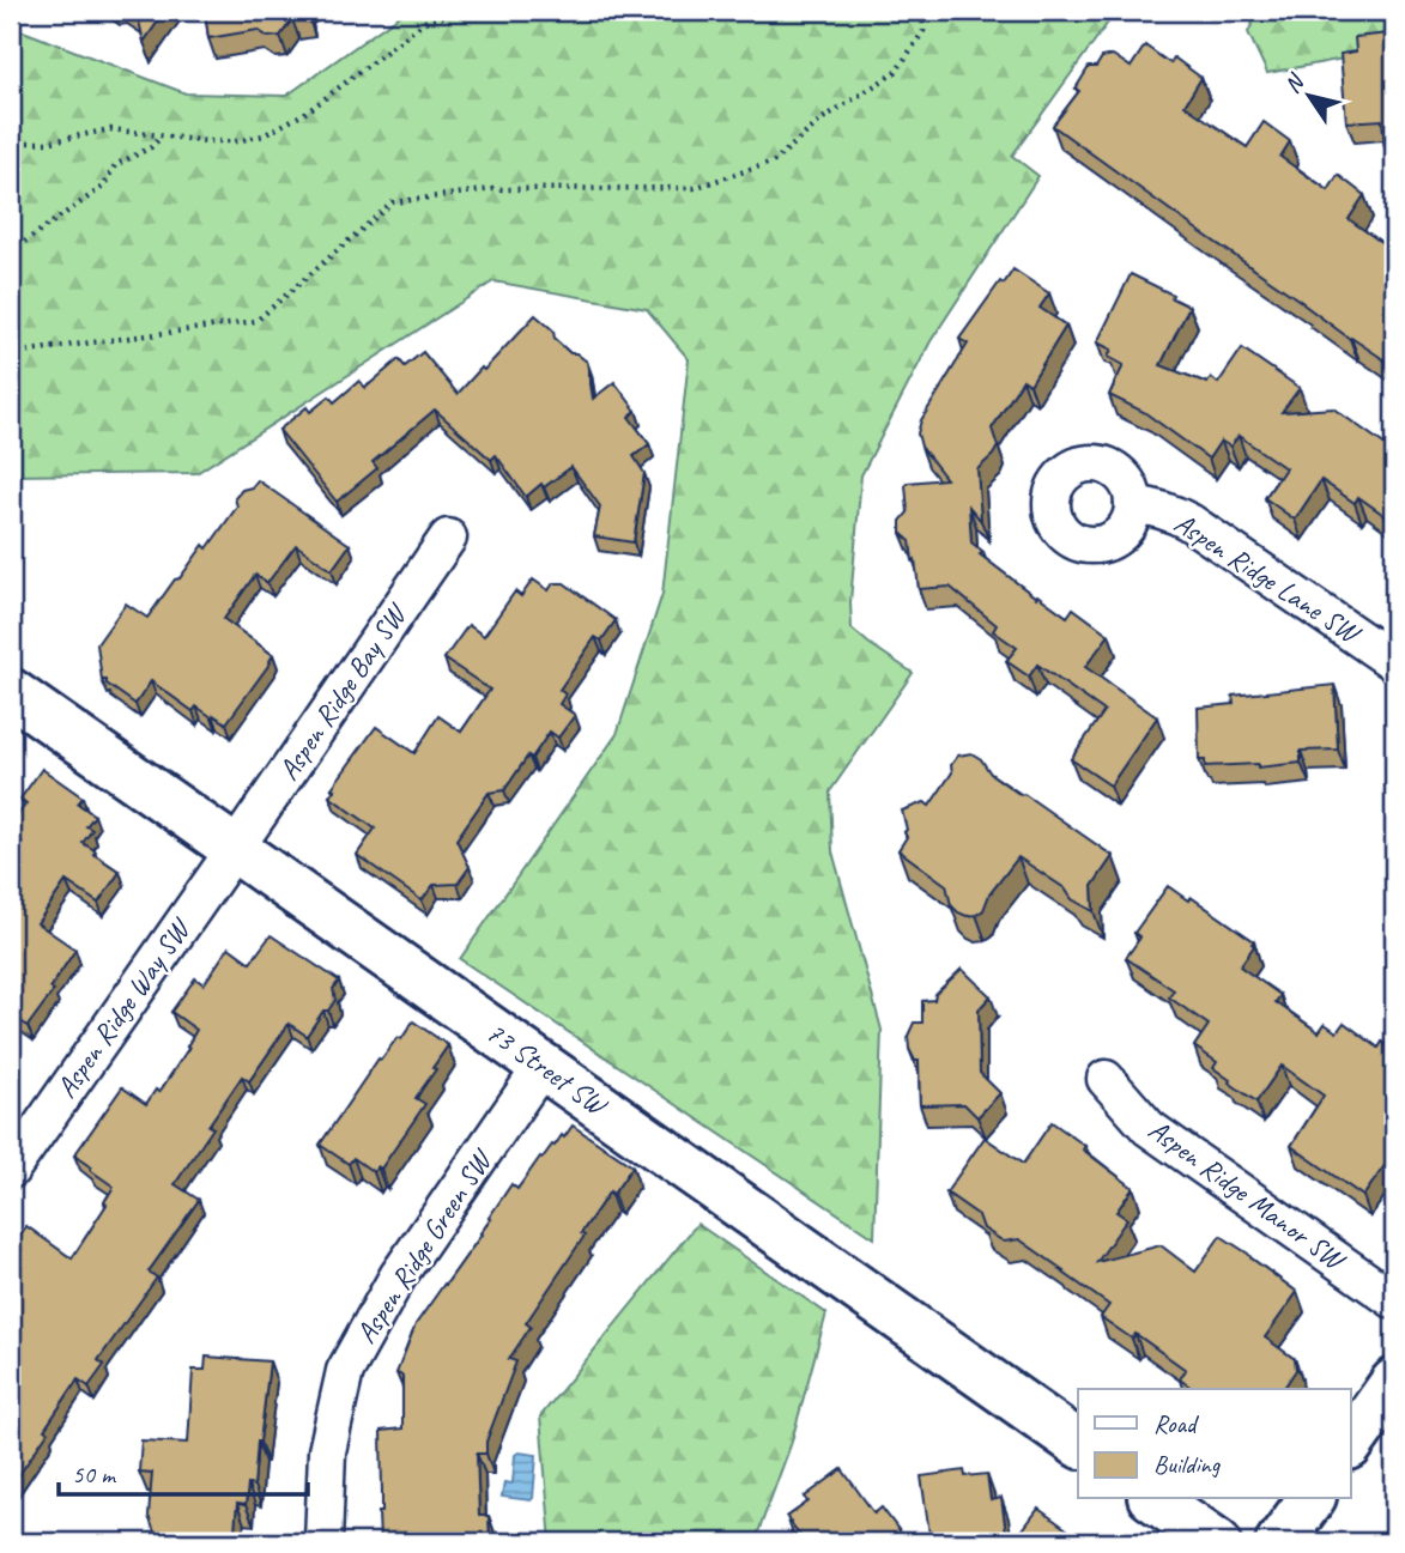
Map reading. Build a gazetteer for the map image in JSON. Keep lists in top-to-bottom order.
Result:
{
  "streets": {
    "street": [
      "Aspen Ridge Lane SW",
      "Aspen Ridge Bay SW",
      "Aspen Ridge Way SW",
      "73 Street SW",
      "Aspen Ridge Manor SW",
      "Aspen Ridge Green SW"
    ]
  },
  "crossings": [
    ["Aspen Ridge Bay SW", "Aspen Ridge Way SW"],
    ["Aspen Ridge Bay SW", "73 Street SW"],
    ["Aspen Ridge Way SW", "73 Street SW"],
    ["73 Street SW", "Aspen Ridge Green SW"]
  ],
  "legend": ["Road", "Building"],
  "scale_bar": "50 m",
  "north": "top left"
}
